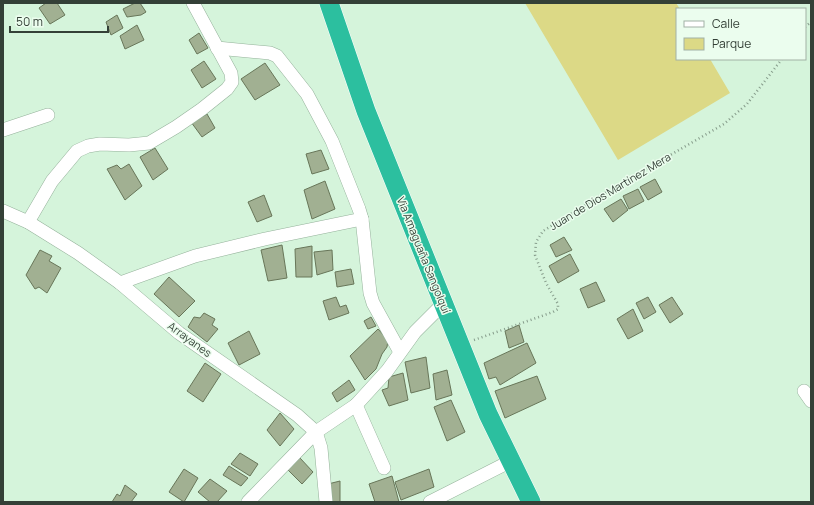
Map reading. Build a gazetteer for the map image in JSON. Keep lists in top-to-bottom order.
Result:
{
  "streets": {
    "highway": ["Via Amaguaña Sangolquí"],
    "street": ["Arrayanes"],
    "path": ["Juan de Dios Martínez Mera"]
  },
  "crossings": [
    ["Juan de Dios Martínez Mera", "Via Amaguaña Sangolquí"]
  ],
  "legend": ["Calle", "Parque"],
  "scale_bar": "50 m"
}
